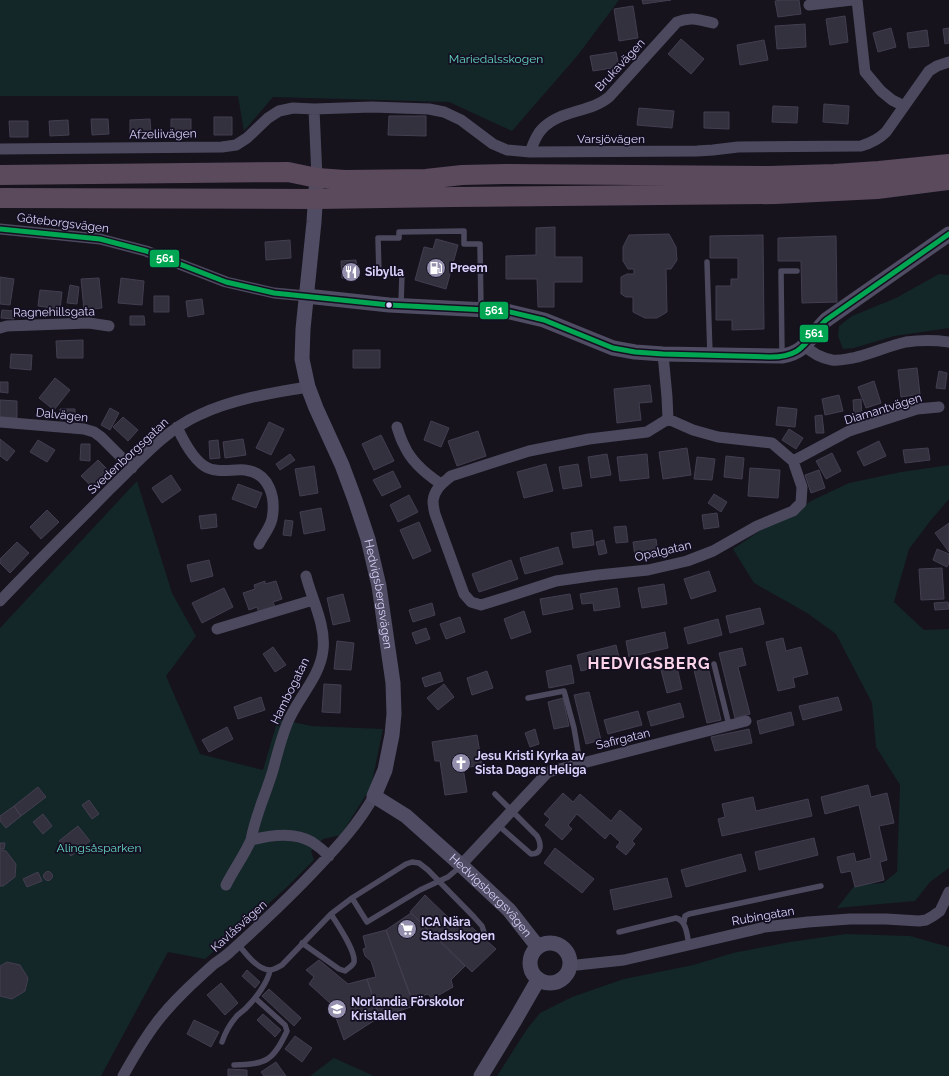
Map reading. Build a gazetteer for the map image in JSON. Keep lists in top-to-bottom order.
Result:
{
  "streets": {
    "street": [
      "Brukavägen",
      "Afzeliivägen",
      "Varsjövägen",
      "Göteborgsvägen",
      "Ragnehillsgata",
      "Diamantvägen",
      "Dalvägen",
      "Svedenborgsgatan",
      "Opalgatan",
      "Hedvigsbergsvägen",
      "Hambogatan",
      "Safirgatan",
      "Rubingatan",
      "Kavlåsvägen"
    ]
  },
  "crossings": [
    ["Brukavägen", "Varsjövägen"],
    ["Afzeliivägen", "Varsjövägen"],
    ["Göteborgsvägen", "Hedvigsbergsvägen"],
    ["Diamantvägen", "Opalgatan"],
    ["Dalvägen", "Svedenborgsgatan"],
    ["Svedenborgsgatan", "Hedvigsbergsvägen"],
    ["Hedvigsbergsvägen", "Safirgatan"],
    ["Hedvigsbergsvägen", "Rubingatan"],
    ["Hedvigsbergsvägen", "Kavlåsvägen"]
  ],
  "districts": ["HEDVIGSBERG"],
  "parks": ["Mariedalsskogen", "Alingsåsparken"],
  "places": {
    "fuel station": ["Preem"],
    "restaurant": ["Sibylla"],
    "church": ["Jesu Kristi Kyrka av Sista Dagars Heliga"],
    "supermarket": ["ICA Nära Stadsskogen"],
    "school or university": ["Norlandia Förskolor Kristallen"]
  },
  "lines": ["transit line 561"]
}
